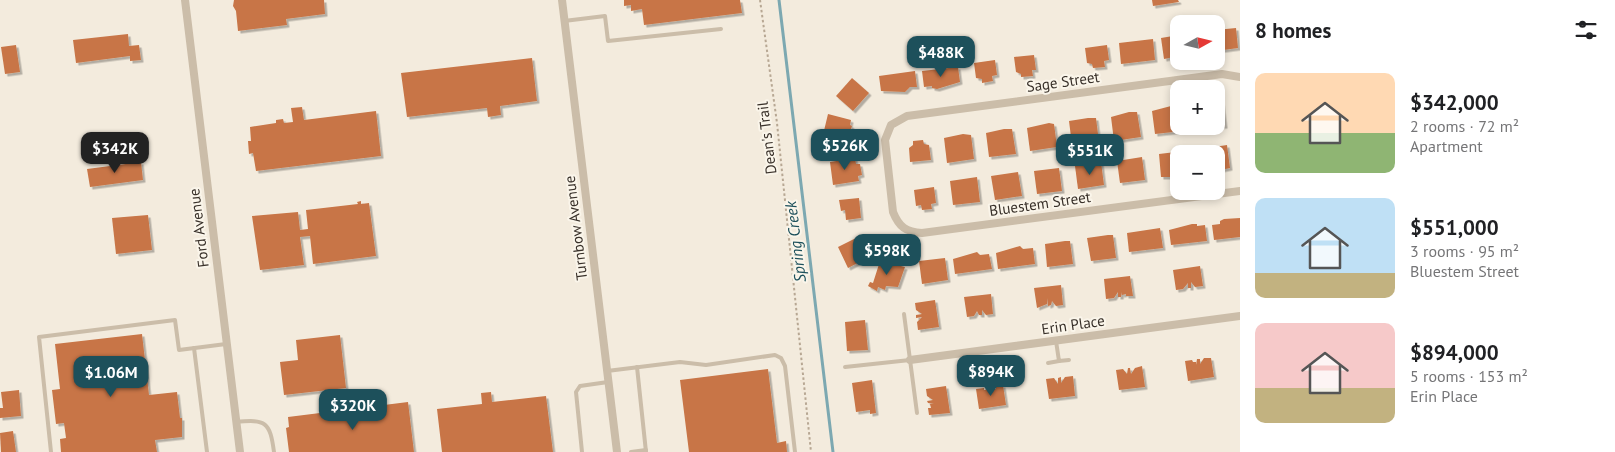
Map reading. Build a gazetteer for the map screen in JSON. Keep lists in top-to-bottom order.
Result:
{
  "streets": {
    "street": [
      "Sage Street",
      "Bluestem Street",
      "Ford Avenue",
      "Turnbow Avenue",
      "Erin Place"
    ],
    "path": ["Dean's Trail"]
  },
  "crossings": [
    ["Sage Street", "Bluestem Street"]
  ],
  "water": ["Spring Creek"],
  "north": "right",
  "page": {
    "heading": "8 homes",
    "map_buttons": ["+", "−"],
    "price": [
      "$488K",
      "$526K",
      "$342K",
      "$551K",
      "$598K",
      "$894K",
      "$1.06M",
      "$320K"
    ],
    "list": [
      {
        "name": "$342,000",
        "note": "2 rooms · 72 m² · Apartment"
      },
      {
        "name": "$551,000",
        "note": "3 rooms · 95 m² · Bluestem Street"
      },
      {
        "name": "$894,000",
        "note": "5 rooms · 153 m² · Erin Place"
      }
    ]
  }
}
